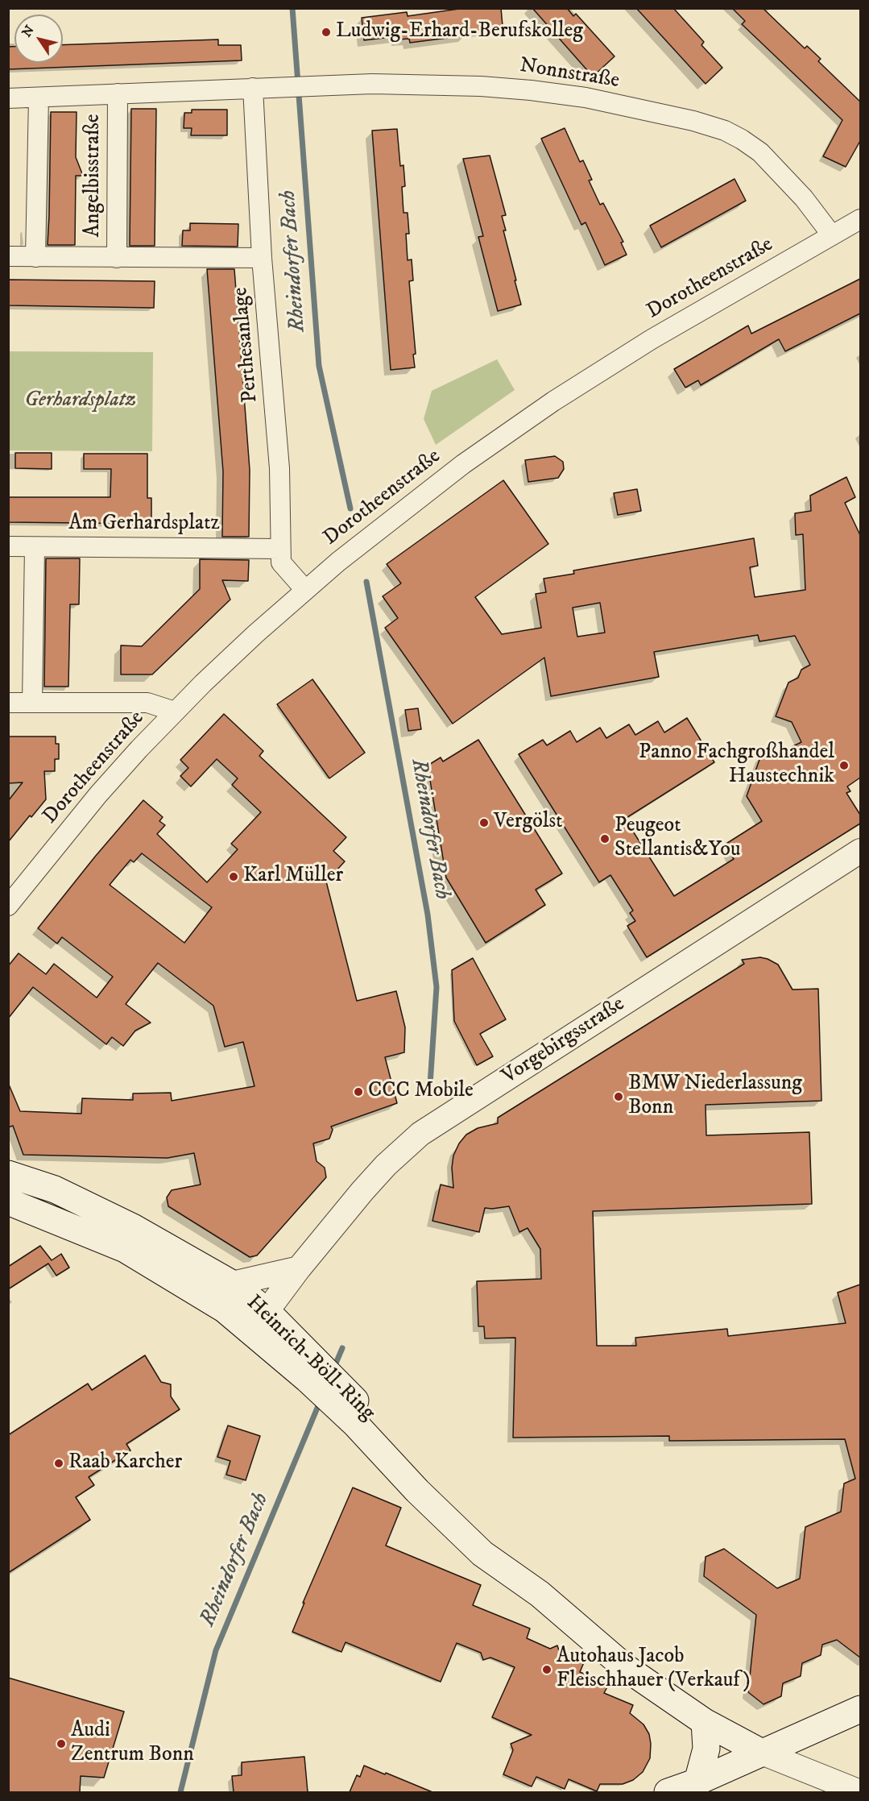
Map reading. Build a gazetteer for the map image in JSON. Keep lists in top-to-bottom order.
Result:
{
  "streets": {
    "main road": ["Heinrich-Böll-Ring"],
    "street": [
      "Nonnstraße",
      "Angelbisstraße",
      "Dorotheenstraße",
      "Perthesanlage",
      "Am Gerhardsplatz",
      "Vorgebirgsstraße"
    ]
  },
  "crossings": [
    ["Nonnstraße", "Angelbisstraße"],
    ["Nonnstraße", "Dorotheenstraße"],
    ["Nonnstraße", "Perthesanlage"],
    ["Angelbisstraße", "Perthesanlage"],
    ["Dorotheenstraße", "Perthesanlage"],
    ["Perthesanlage", "Am Gerhardsplatz"],
    ["Vorgebirgsstraße", "Heinrich-Böll-Ring"]
  ],
  "water": ["Rheindorfer Bach"],
  "parks": ["Gerhardsplatz"],
  "places": [
    "Ludwig-Erhard-Berufskolleg",
    "Panno Fachgroßhandel Haustechnik",
    "Vergölst",
    "Peugeot Stellantis&You",
    "Karl Müller",
    "CCC Mobile",
    "BMW Niederlassung Bonn",
    "Raab Karcher",
    "Autohaus Jacob Fleischhauer (Verkauf)",
    "Audi Zentrum Bonn"
  ],
  "north": "top left"
}
